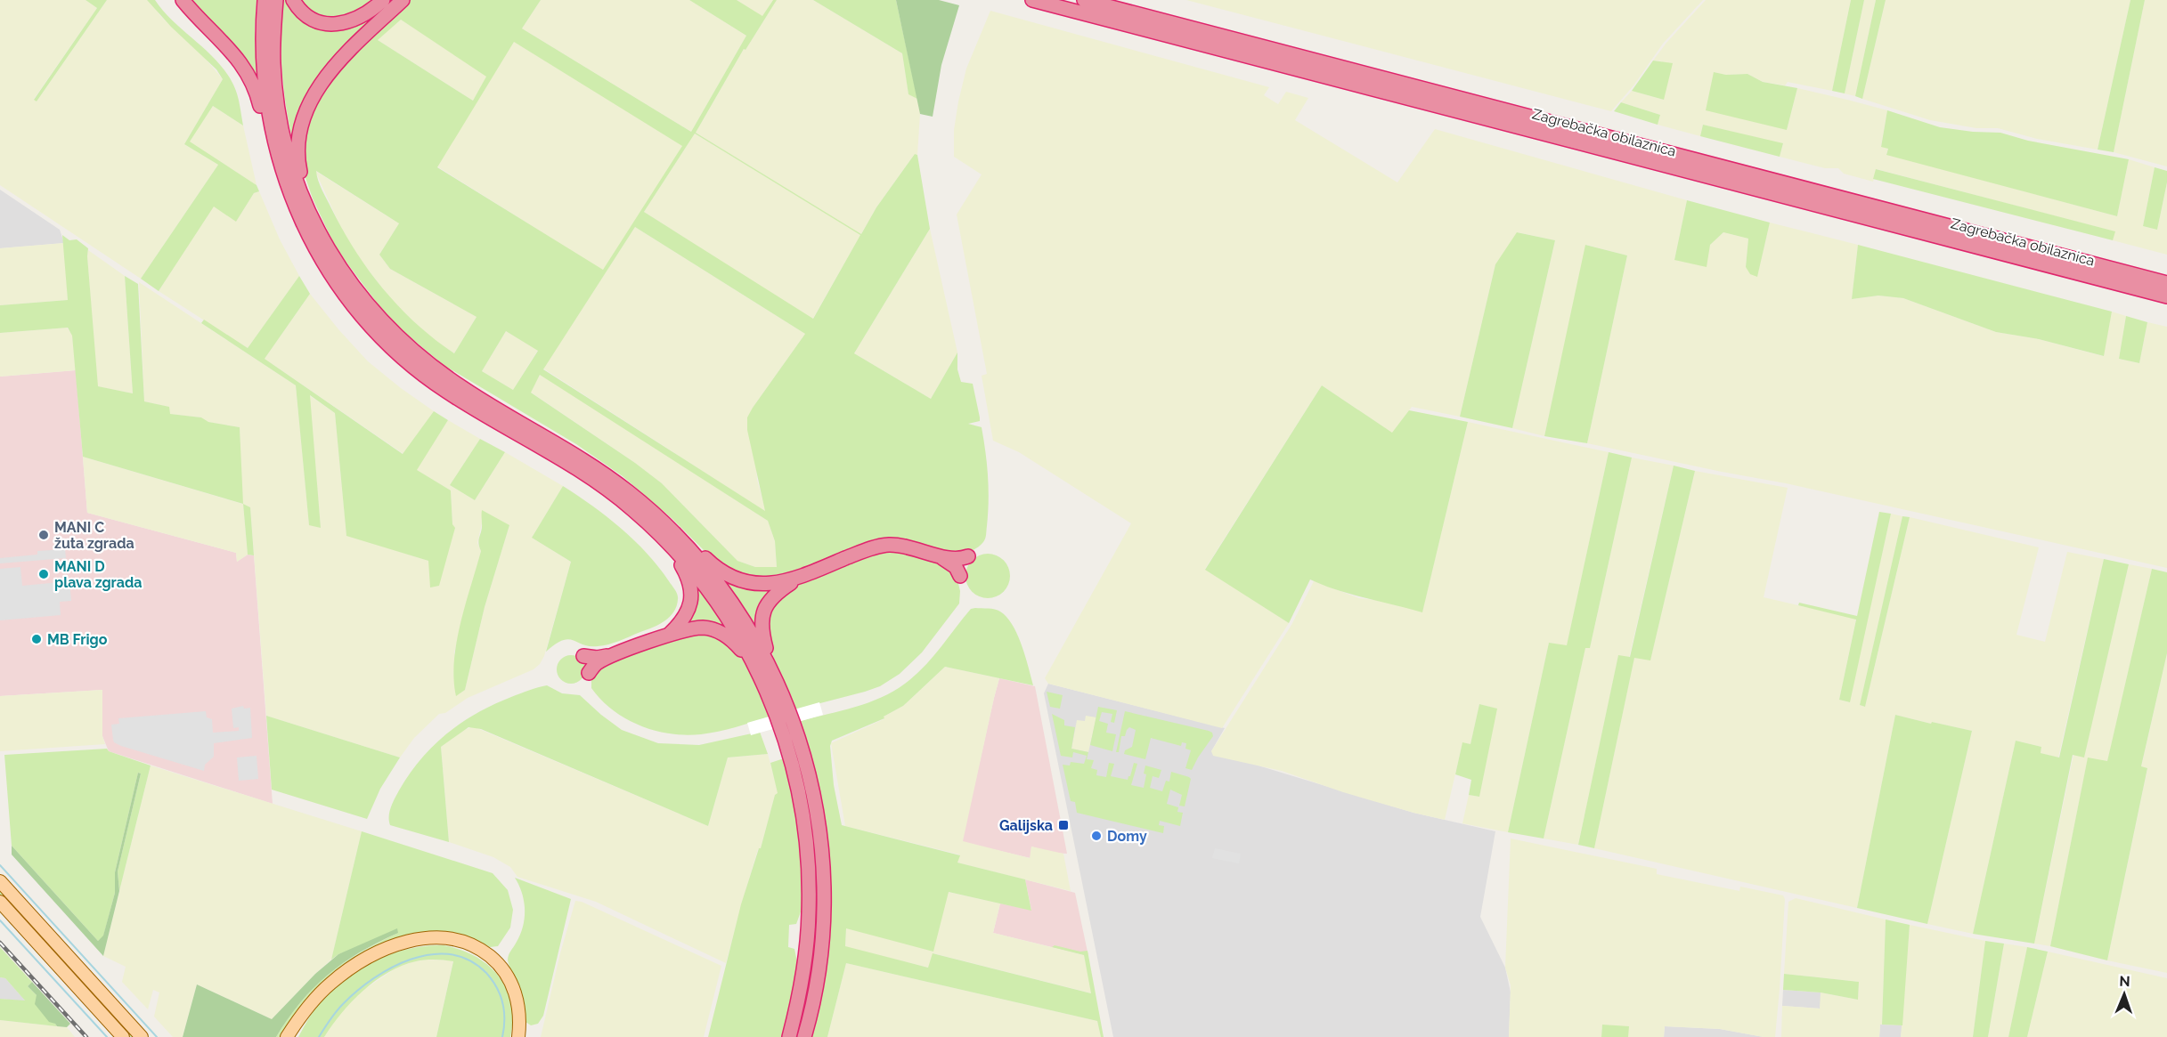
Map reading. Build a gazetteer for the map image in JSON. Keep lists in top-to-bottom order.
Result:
{
  "streets": {
    "highway": ["Zagrebačka obilaznica"]
  },
  "places": {
    "other": [
      "MANI C žuta zgrada",
      "MANI D plava zgrada",
      "MB Frigo",
      "Domy"
    ],
    "transit": ["Galijska"]
  },
  "north": "top"
}
